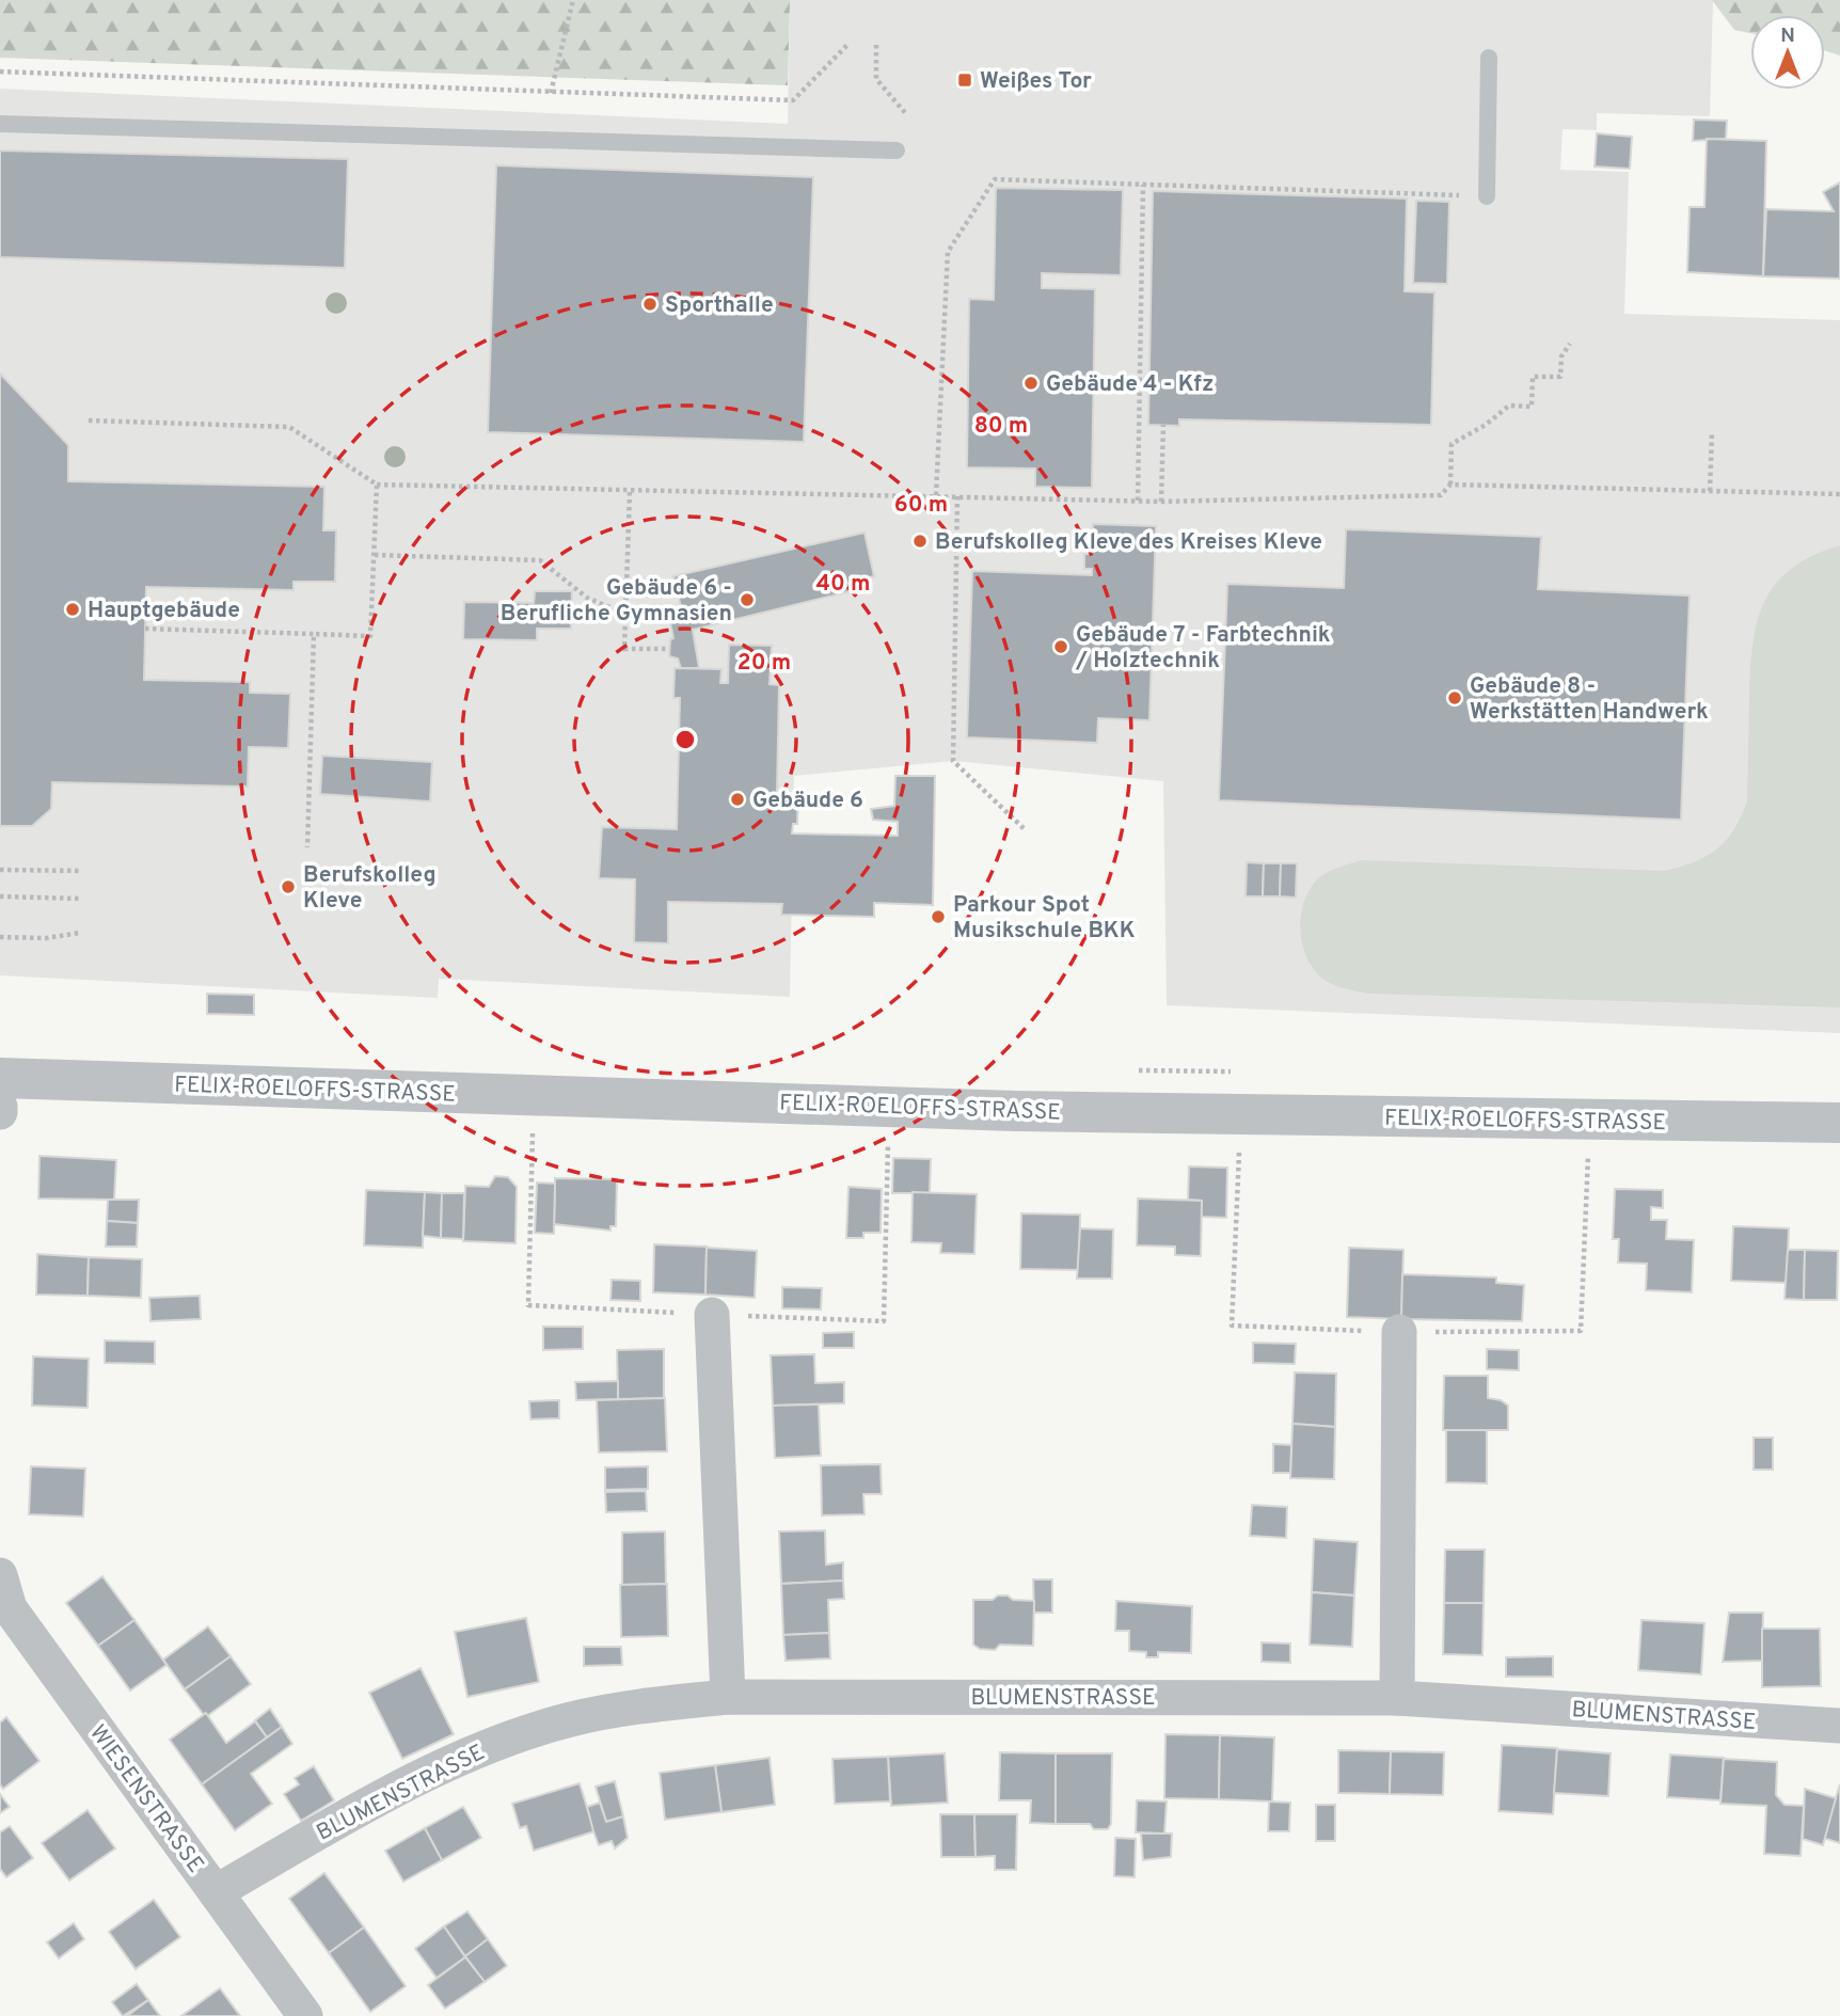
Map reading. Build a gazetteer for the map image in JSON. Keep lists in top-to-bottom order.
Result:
{
  "streets": {
    "street": ["FELIX-ROELOFFS-STRASSE", "BLUMENSTRASSE", "WIESENSTRASSE"]
  },
  "crossings": [
    ["BLUMENSTRASSE", "WIESENSTRASSE"]
  ],
  "places": {
    "transit": ["Weißes Tor"],
    "other": [
      "Sporthalle",
      "Gebäude 4 - Kfz",
      "Berufskolleg Kleve des Kreises Kleve",
      "Gebäude 6 - Berufliche Gymnasien",
      "Hauptgebäude",
      "Gebäude 7 - Farbtechnik / Holztechnik",
      "Gebäude 8 - Werkstätten Handwerk",
      "Gebäude 6",
      "Berufskolleg Kleve",
      "Parkour Spot Musikschule BKK"
    ]
  },
  "north": "top",
  "rings": [
    "80 m",
    "60 m",
    "40 m",
    "20 m"
  ]
}
